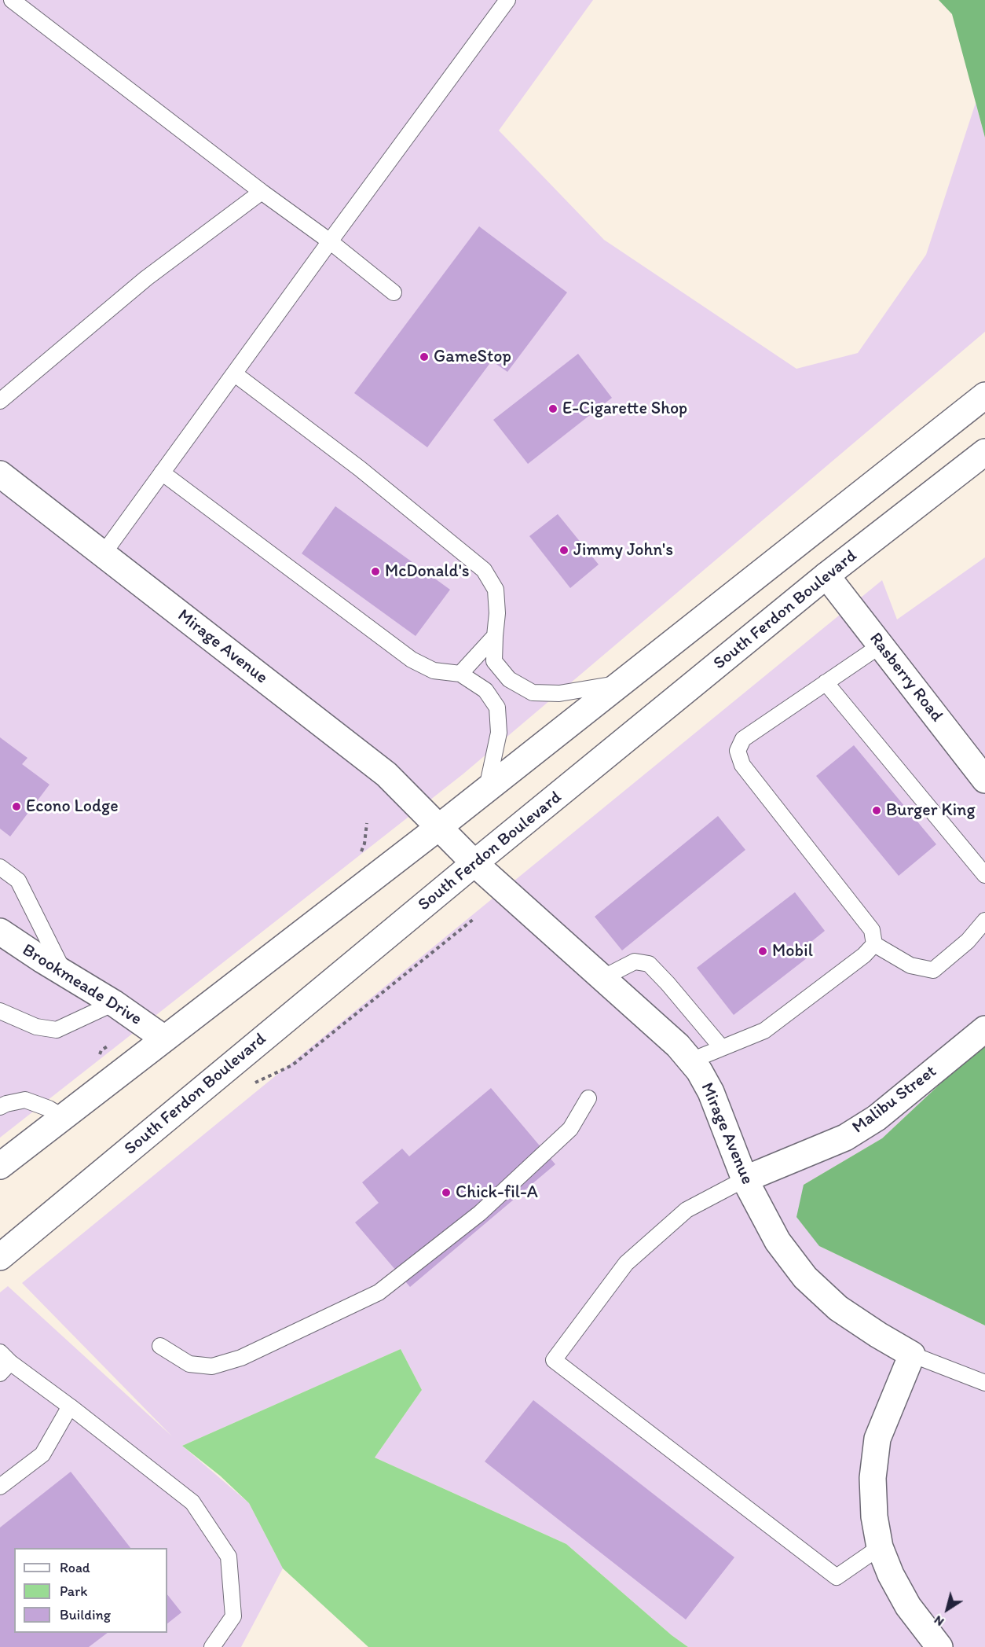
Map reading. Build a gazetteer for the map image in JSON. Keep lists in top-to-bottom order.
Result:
{
  "streets": {
    "main road": [
      "South Ferdon Boulevard",
      "Mirage Avenue",
      "Rasberry Road",
      "Brookmeade Drive",
      "Malibu Street"
    ]
  },
  "crossings": [
    ["South Ferdon Boulevard", "Mirage Avenue"],
    ["South Ferdon Boulevard", "Rasberry Road"],
    ["Mirage Avenue", "Malibu Street"]
  ],
  "places": [
    "GameStop",
    "E-Cigarette Shop",
    "Jimmy John's",
    "McDonald's",
    "Econo Lodge",
    "Burger King",
    "Mobil",
    "Chick-fil-A"
  ],
  "legend": ["Road", "Park", "Building"],
  "north": "bottom left"
}
